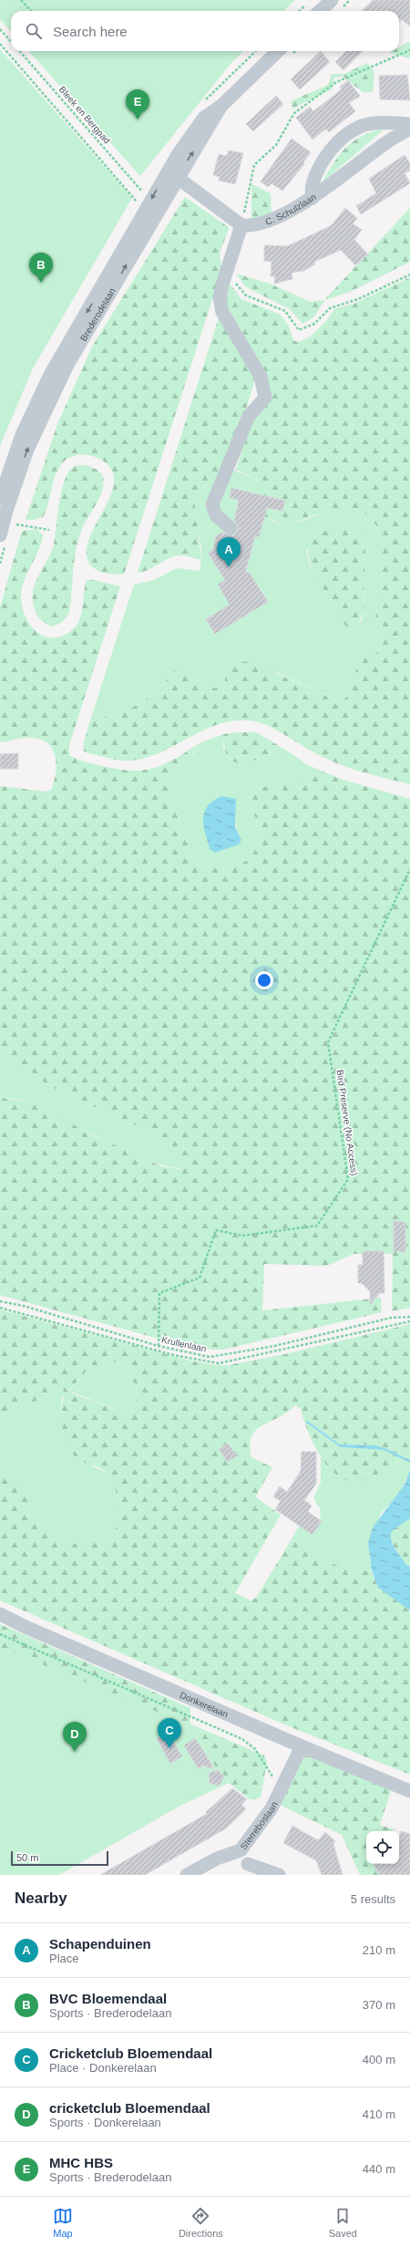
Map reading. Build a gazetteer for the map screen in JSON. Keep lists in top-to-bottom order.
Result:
{
  "streets": {
    "street": [
      "C. Schulzlaan",
      "Brederodelaan",
      "Donkerelaan",
      "Sterreboslaan"
    ],
    "path": ["Bleek en Bergpad", "Bird Preserve (No Access)", "Krullenlaan"]
  },
  "crossings": [
    ["Bird Preserve (No Access)", "Krullenlaan"],
    ["Donkerelaan", "Sterreboslaan"]
  ],
  "scale_bar": "50 m",
  "page": {
    "search": "Search here",
    "pins": [
      "E",
      "B",
      "A",
      "C",
      "D"
    ],
    "scale": "50 m",
    "heading": ["Nearby", "5 results"],
    "list": [
      {
        "mark": "A",
        "name": "Schapenduinen",
        "note": "Place",
        "value": "210 m"
      },
      {
        "mark": "B",
        "name": "BVC Bloemendaal",
        "note": "Sports · Brederodelaan",
        "value": "370 m"
      },
      {
        "mark": "C",
        "name": "Cricketclub Bloemendaal",
        "note": "Place · Donkerelaan",
        "value": "400 m"
      },
      {
        "mark": "D",
        "name": "cricketclub Bloemendaal",
        "note": "Sports · Donkerelaan",
        "value": "410 m"
      },
      {
        "mark": "E",
        "name": "MHC HBS",
        "note": "Sports · Brederodelaan",
        "value": "440 m"
      }
    ],
    "nav": ["Map", "Directions", "Saved"]
  }
}
